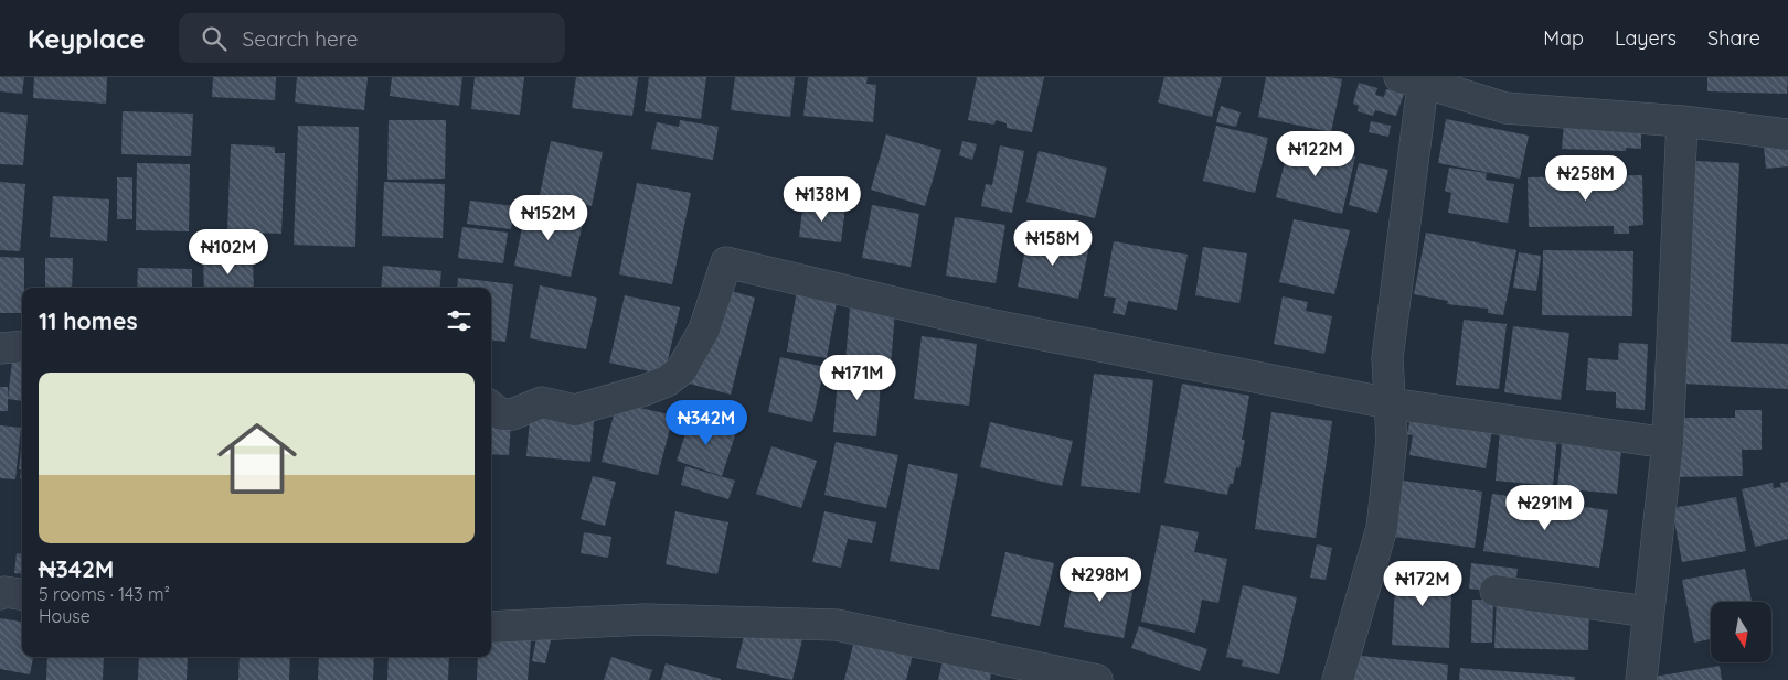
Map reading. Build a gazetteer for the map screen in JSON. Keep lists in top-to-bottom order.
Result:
{
  "north": "bottom",
  "page": {
    "header": "Keyplace",
    "search": "Search here",
    "nav": ["Map", "Layers", "Share"],
    "price": [
      "₦122M",
      "₦258M",
      "₦138M",
      "₦152M",
      "₦158M",
      "₦102M",
      "₦171M",
      "₦342M",
      "₦291M",
      "₦298M",
      "₦172M"
    ],
    "heading": "11 homes",
    "list": [
      {
        "name": "₦342M",
        "note": "5 rooms · 143 m² · House"
      }
    ]
  }
}
